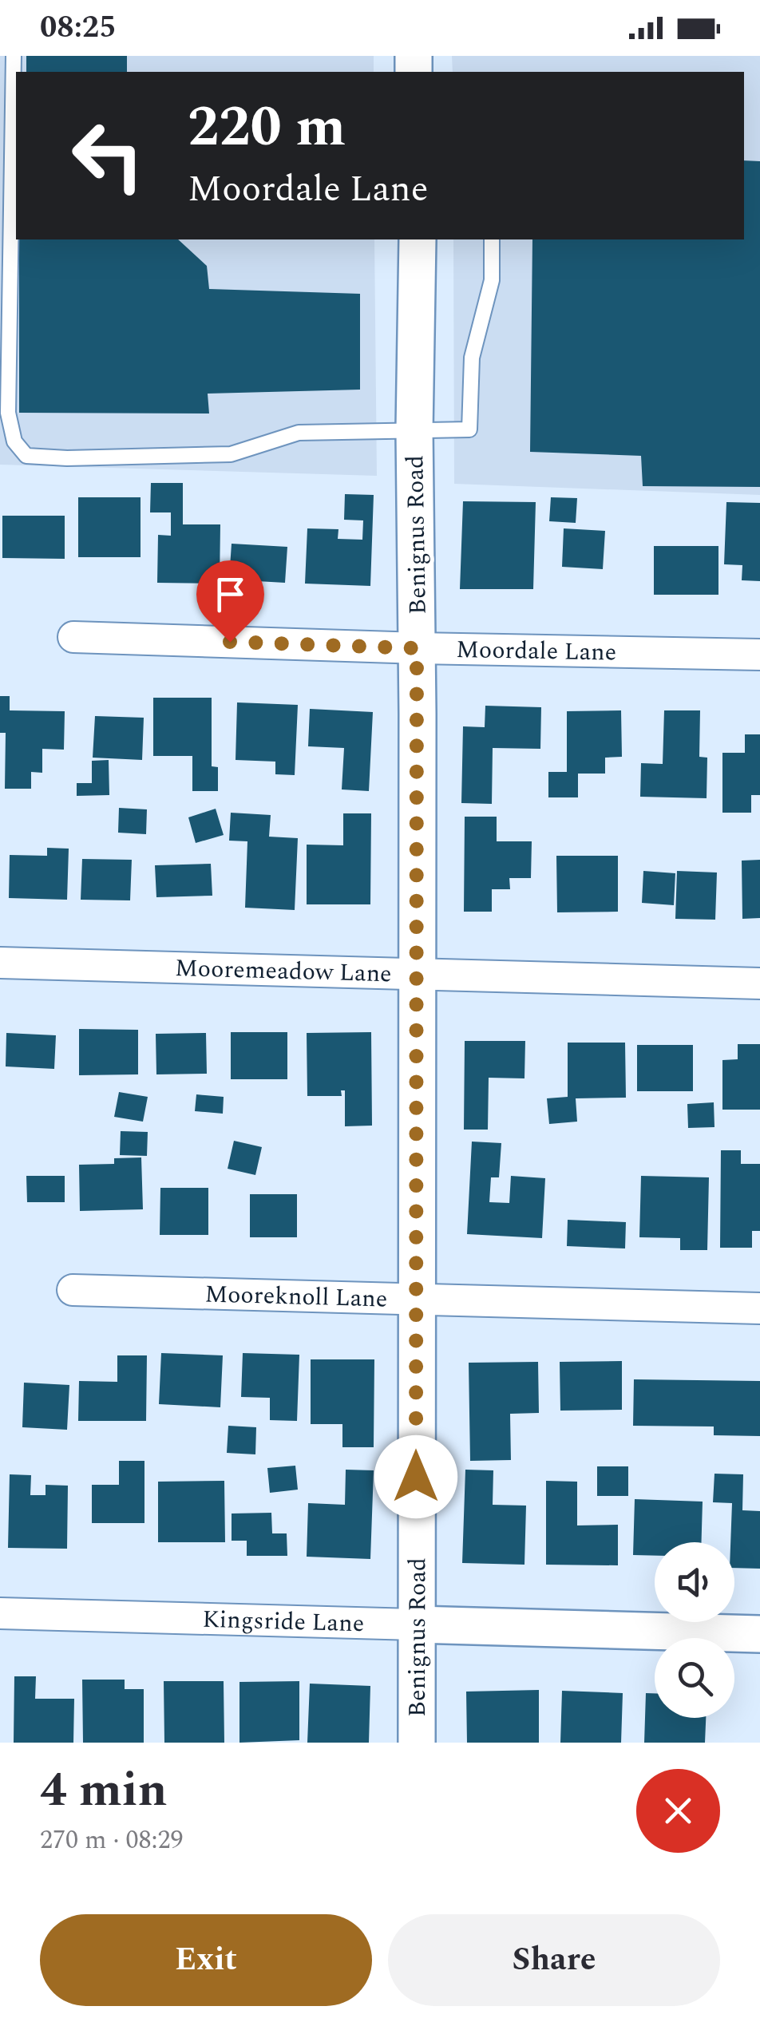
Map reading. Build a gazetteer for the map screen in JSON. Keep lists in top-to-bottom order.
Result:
{
  "streets": {
    "street": [
      "Benignus Road",
      "Moordale Lane",
      "Mooremeadow Lane",
      "Mooreknoll Lane",
      "Kingsride Lane"
    ]
  },
  "crossings": [
    ["Benignus Road", "Moordale Lane"],
    ["Benignus Road", "Mooremeadow Lane"],
    ["Benignus Road", "Mooreknoll Lane"],
    ["Benignus Road", "Kingsride Lane"]
  ],
  "page": {
    "status": "08:25",
    "turn": ["220 m", "Moordale Lane"],
    "heading": ["4 min", "270 m · 08:29"],
    "buttons": ["Exit", "Share"]
  }
}
